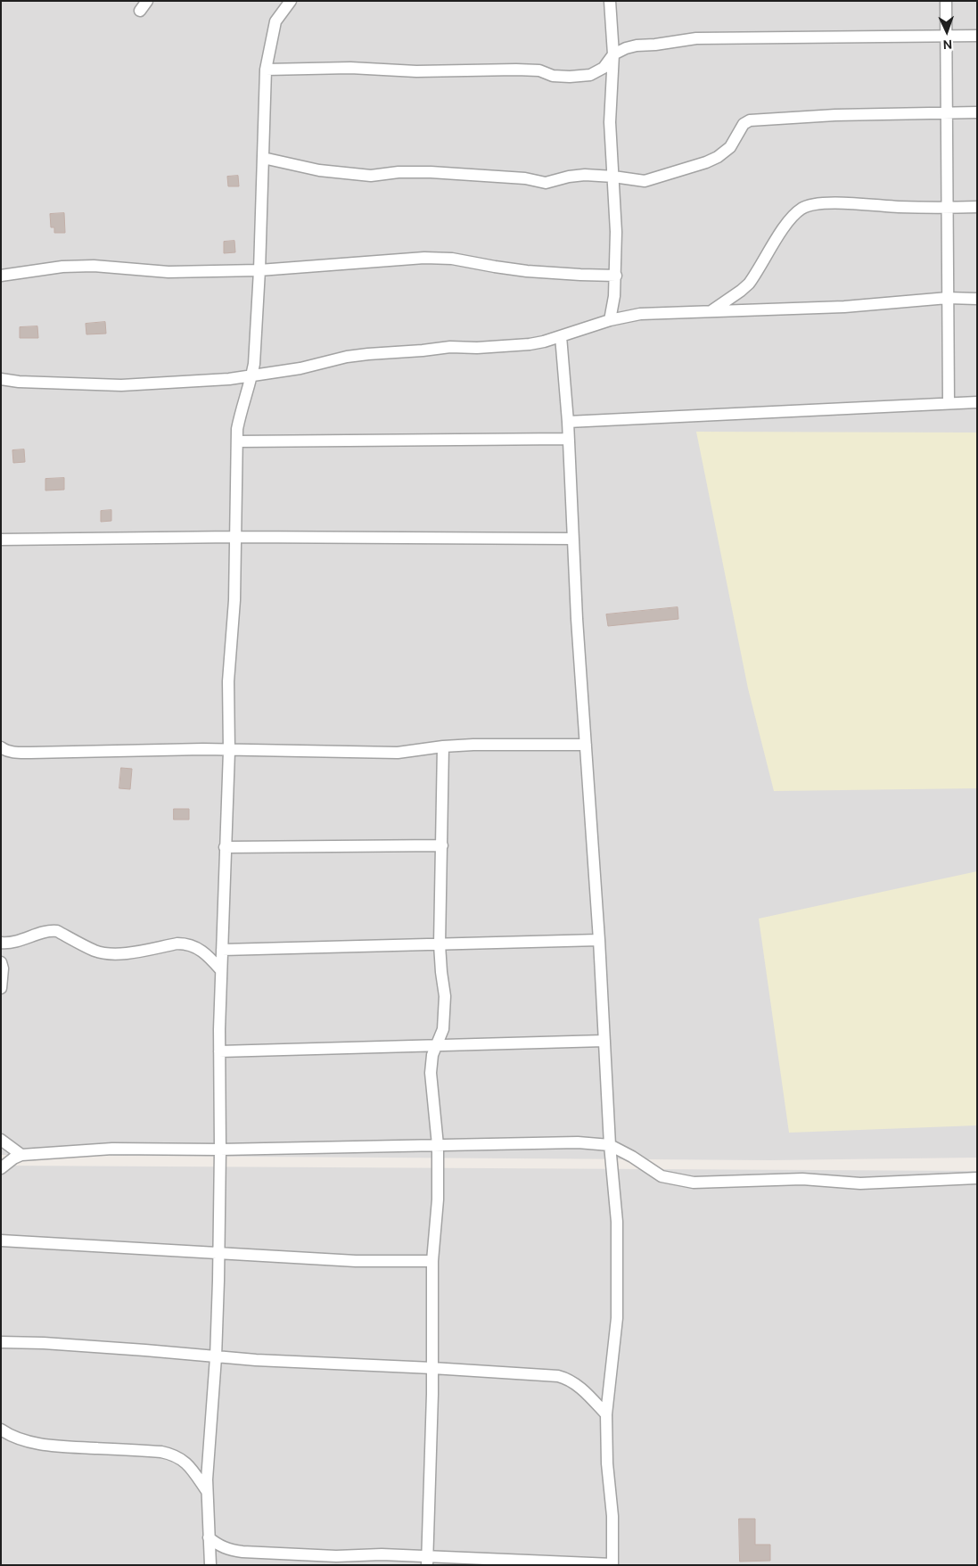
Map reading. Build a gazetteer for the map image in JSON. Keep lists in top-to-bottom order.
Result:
{
  "north": "bottom"
}
